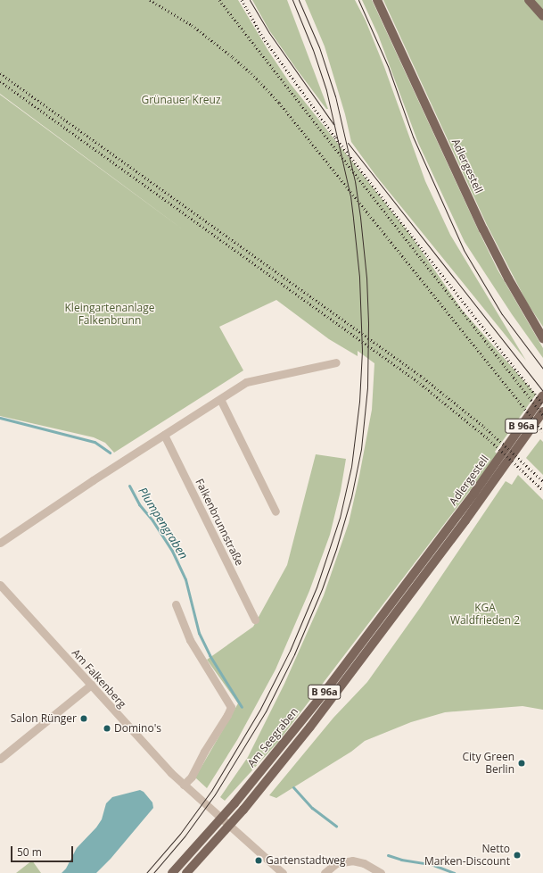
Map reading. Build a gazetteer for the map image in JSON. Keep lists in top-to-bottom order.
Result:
{
  "streets": {
    "main road": ["Adlergestell", "B 96a", "Am Seegraben"],
    "street": ["Falkenbrunnstraße", "Am Falkenberg"]
  },
  "crossings": [
    ["Adlergestell", "Am Seegraben"]
  ],
  "water": ["Plumpengraben"],
  "parks": ["Grünauer Kreuz", "Kleingartenanlage Falkenbrunn", "KGA Waldfrieden 2"],
  "places": [
    "Salon Rünger",
    "Domino's",
    "City Green Berlin",
    "Netto Marken-Discount",
    "Gartenstadtweg"
  ],
  "scale_bar": "50 m"
}
